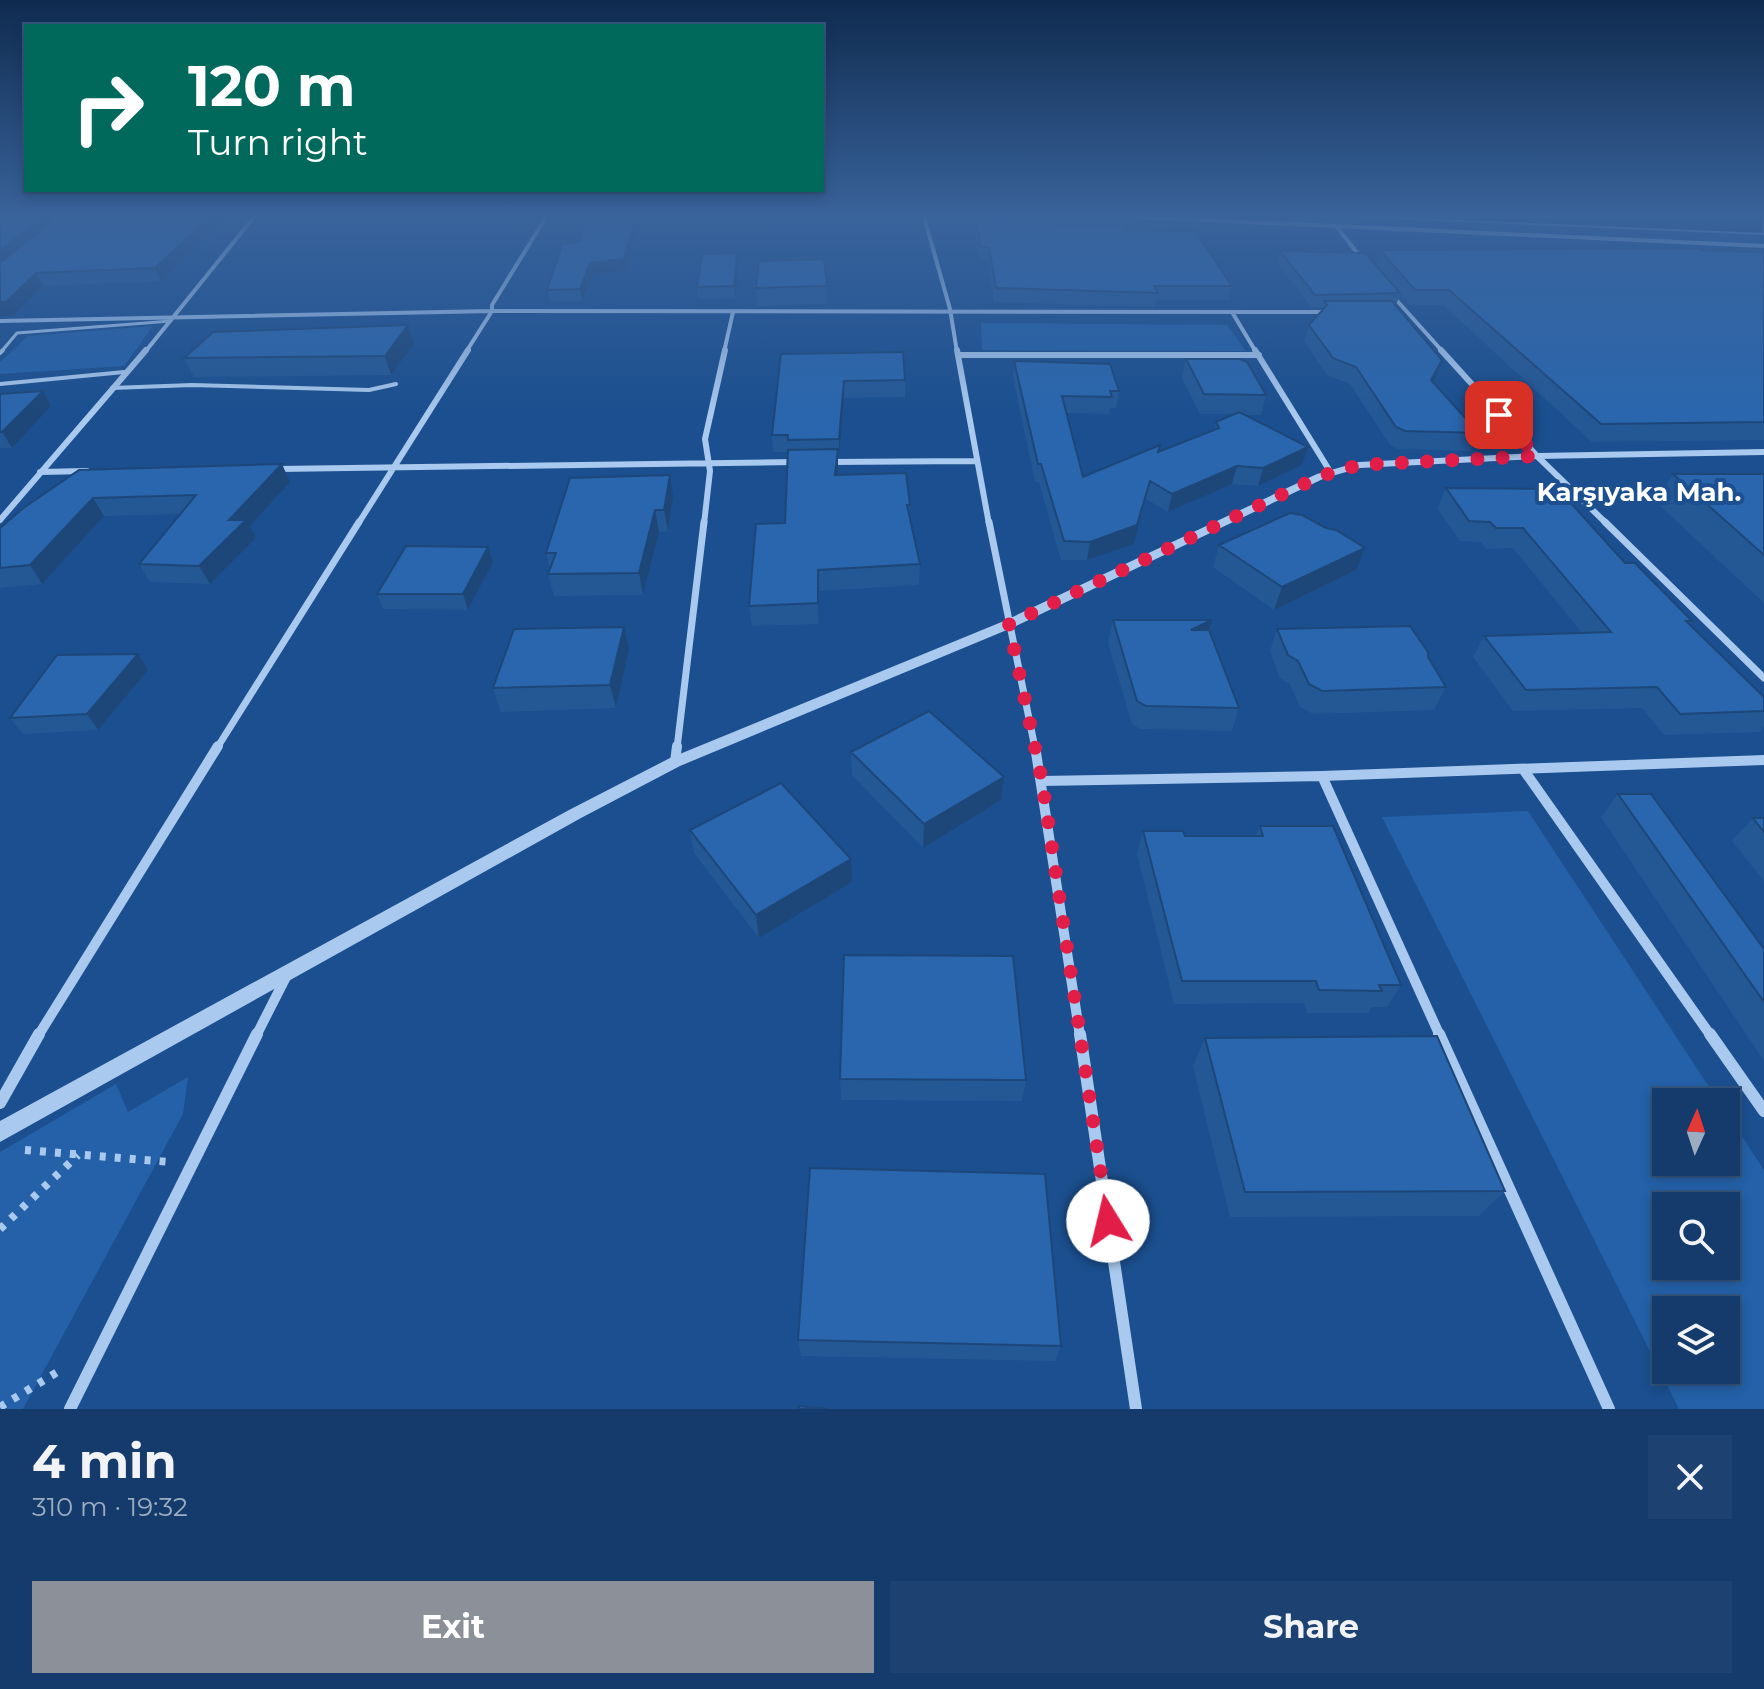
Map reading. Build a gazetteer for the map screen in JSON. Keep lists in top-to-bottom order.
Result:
{
  "districts": ["Karşıyaka Mah."],
  "north": "top",
  "page": {
    "turn": ["120 m", "Turn right"],
    "heading": ["4 min", "310 m · 19:32"],
    "buttons": ["Exit", "Share"]
  }
}
